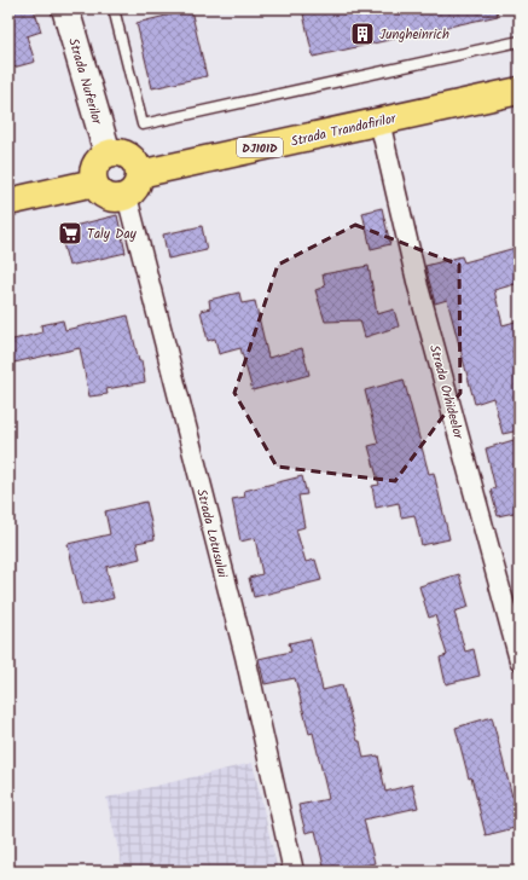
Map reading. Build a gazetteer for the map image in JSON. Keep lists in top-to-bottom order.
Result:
{
  "streets": {
    "main road": ["Strada Nuferilor", "Strada Trandafirilor", "DJ101D"],
    "street": ["Strada Orhideelor", "Strada Lotusului"]
  },
  "crossings": [
    ["Strada Nuferilor", "Strada Trandafirilor"],
    ["Strada Nuferilor", "DJ101D"],
    ["Strada Nuferilor", "Strada Lotusului"],
    ["Strada Trandafirilor", "DJ101D"],
    ["Strada Trandafirilor", "Strada Orhideelor"],
    ["Strada Trandafirilor", "Strada Lotusului"],
    ["DJ101D", "Strada Lotusului"]
  ],
  "places": {
    "building": ["Jungheinrich"],
    "supermarket": ["Taly Day"]
  }
}
